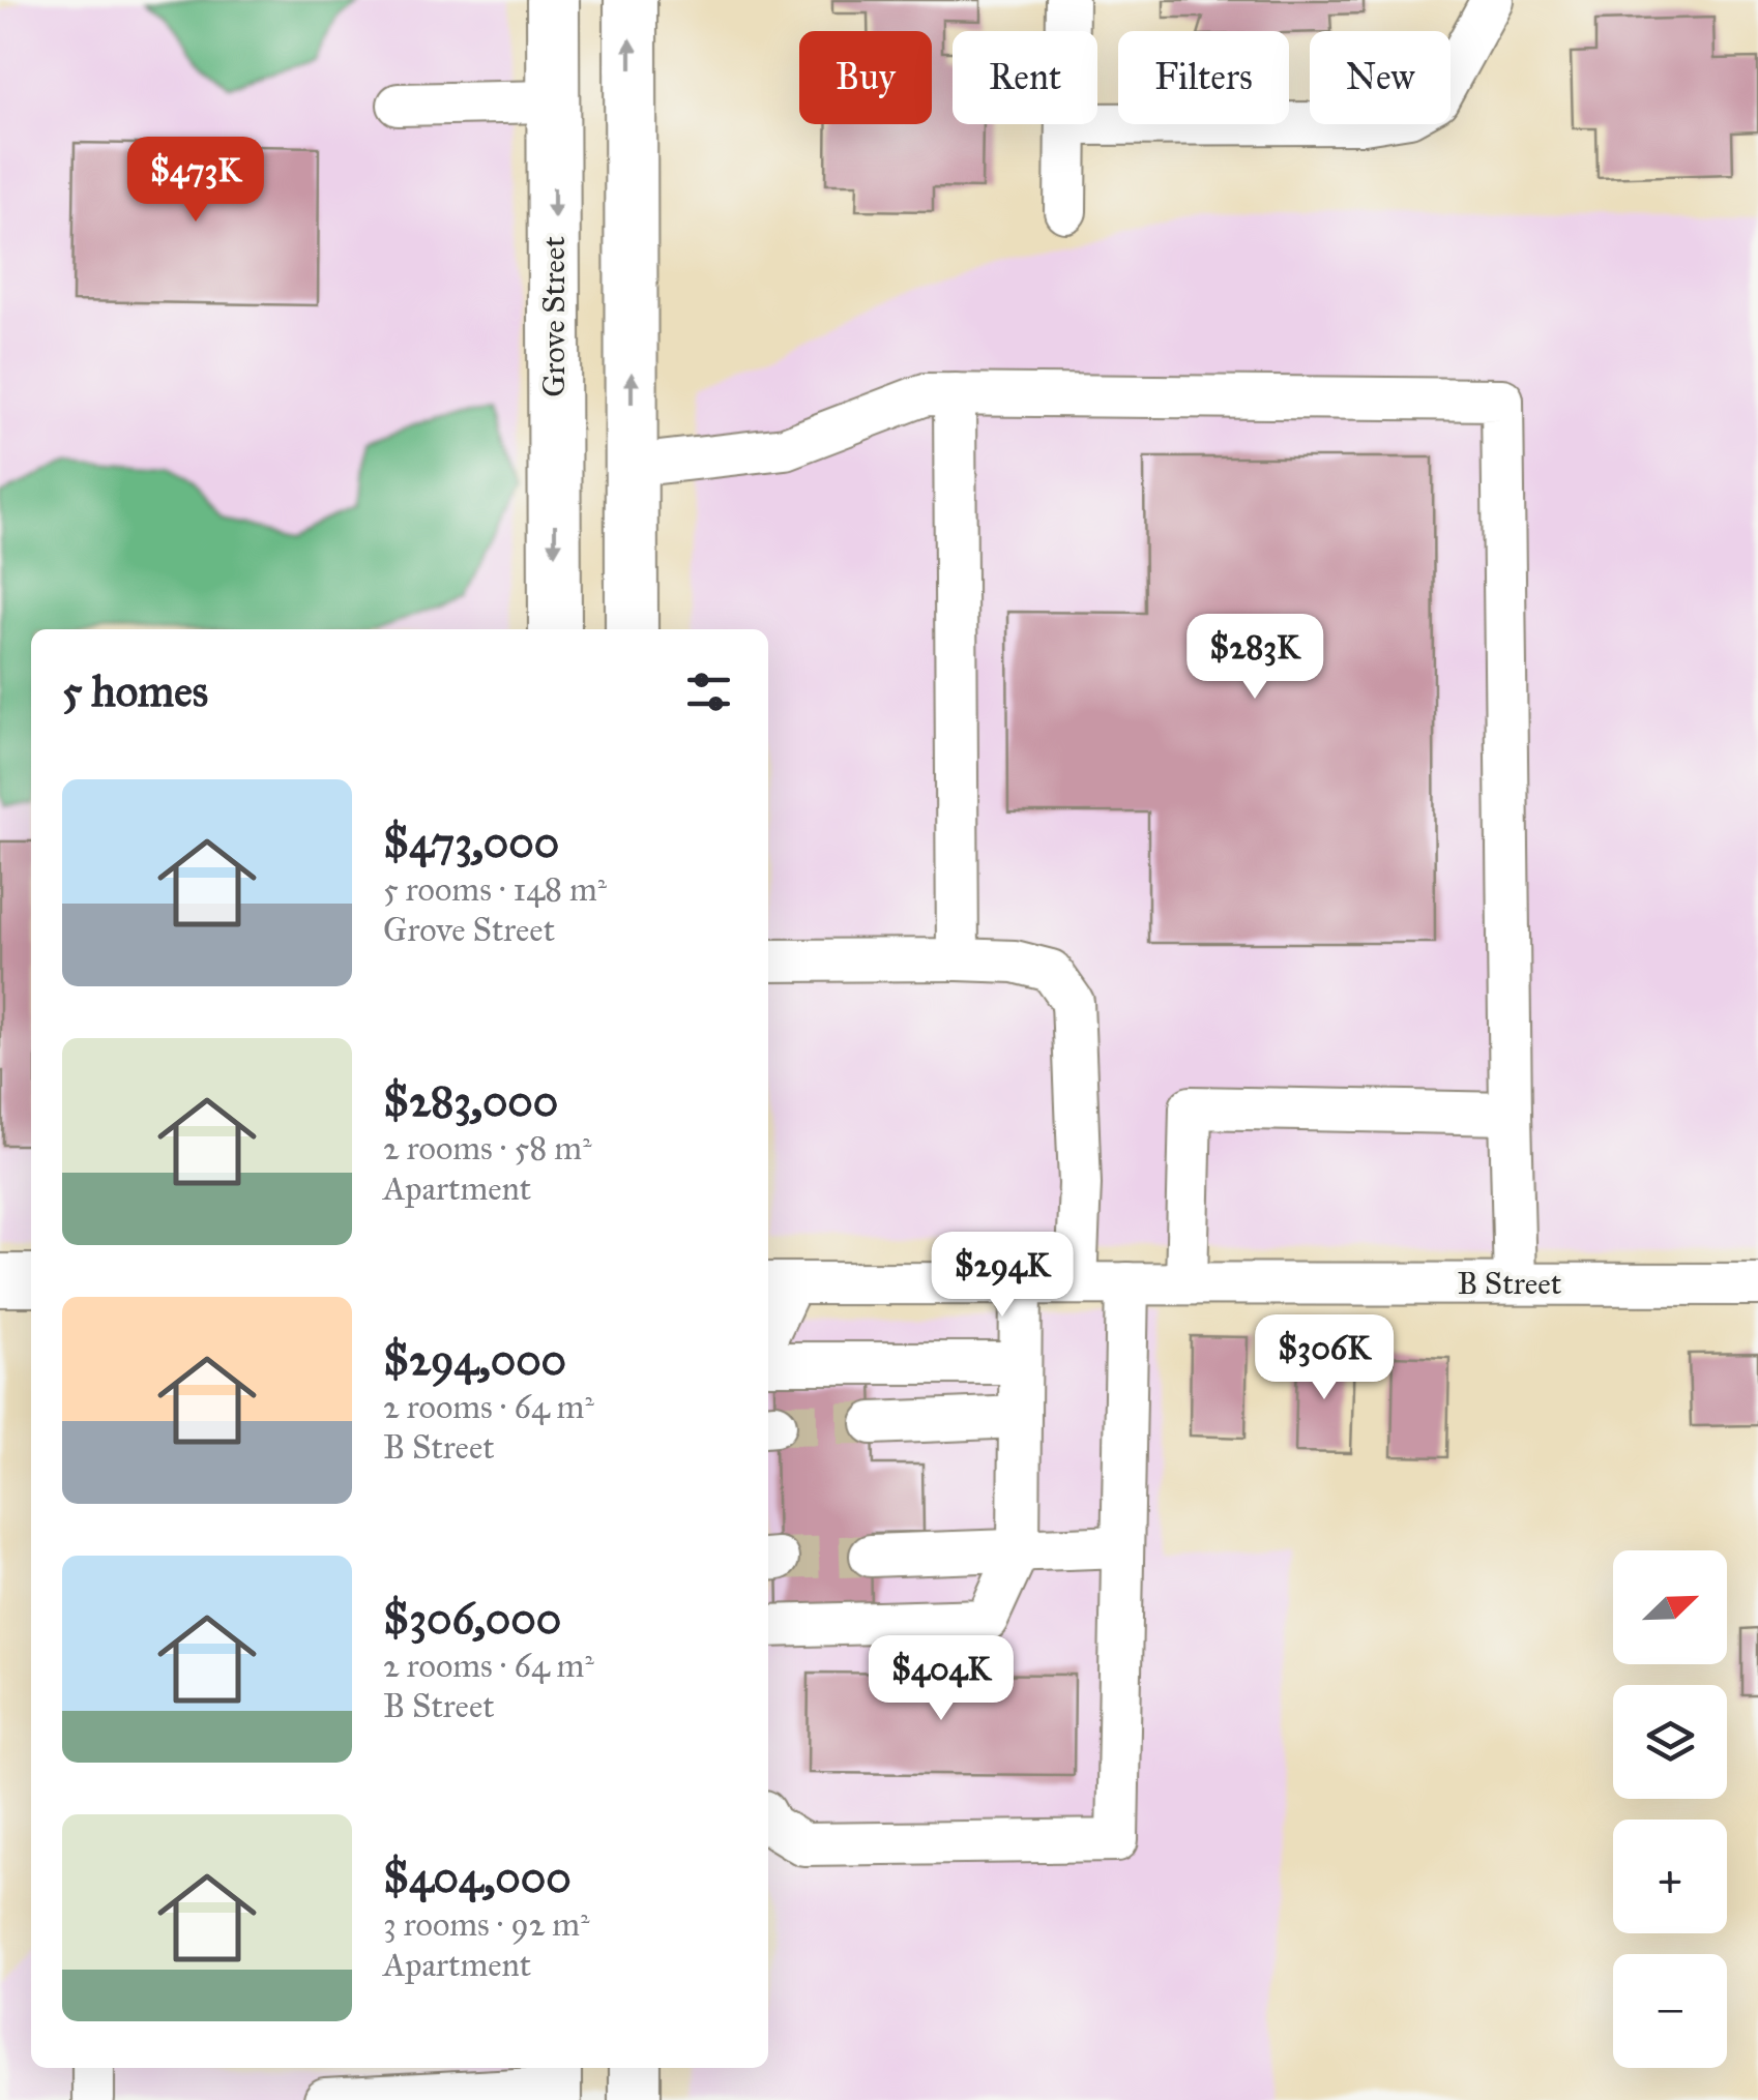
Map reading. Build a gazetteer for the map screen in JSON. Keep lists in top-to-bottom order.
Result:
{
  "streets": {
    "main road": ["Grove Street"],
    "street": ["B Street"]
  },
  "north": "top right",
  "page": {
    "chip": [
      "Buy",
      "Rent",
      "Filters",
      "New"
    ],
    "price": [
      "$473K",
      "$283K",
      "$294K",
      "$306K",
      "$404K"
    ],
    "heading": "5 homes",
    "list": [
      {
        "name": "$473,000",
        "note": "5 rooms · 148 m² · Grove Street"
      },
      {
        "name": "$283,000",
        "note": "2 rooms · 58 m² · Apartment"
      },
      {
        "name": "$294,000",
        "note": "2 rooms · 64 m² · B Street"
      },
      {
        "name": "$306,000",
        "note": "2 rooms · 64 m² · B Street"
      },
      {
        "name": "$404,000",
        "note": "3 rooms · 92 m² · Apartment"
      }
    ],
    "map_buttons": ["+", "−"]
  }
}
